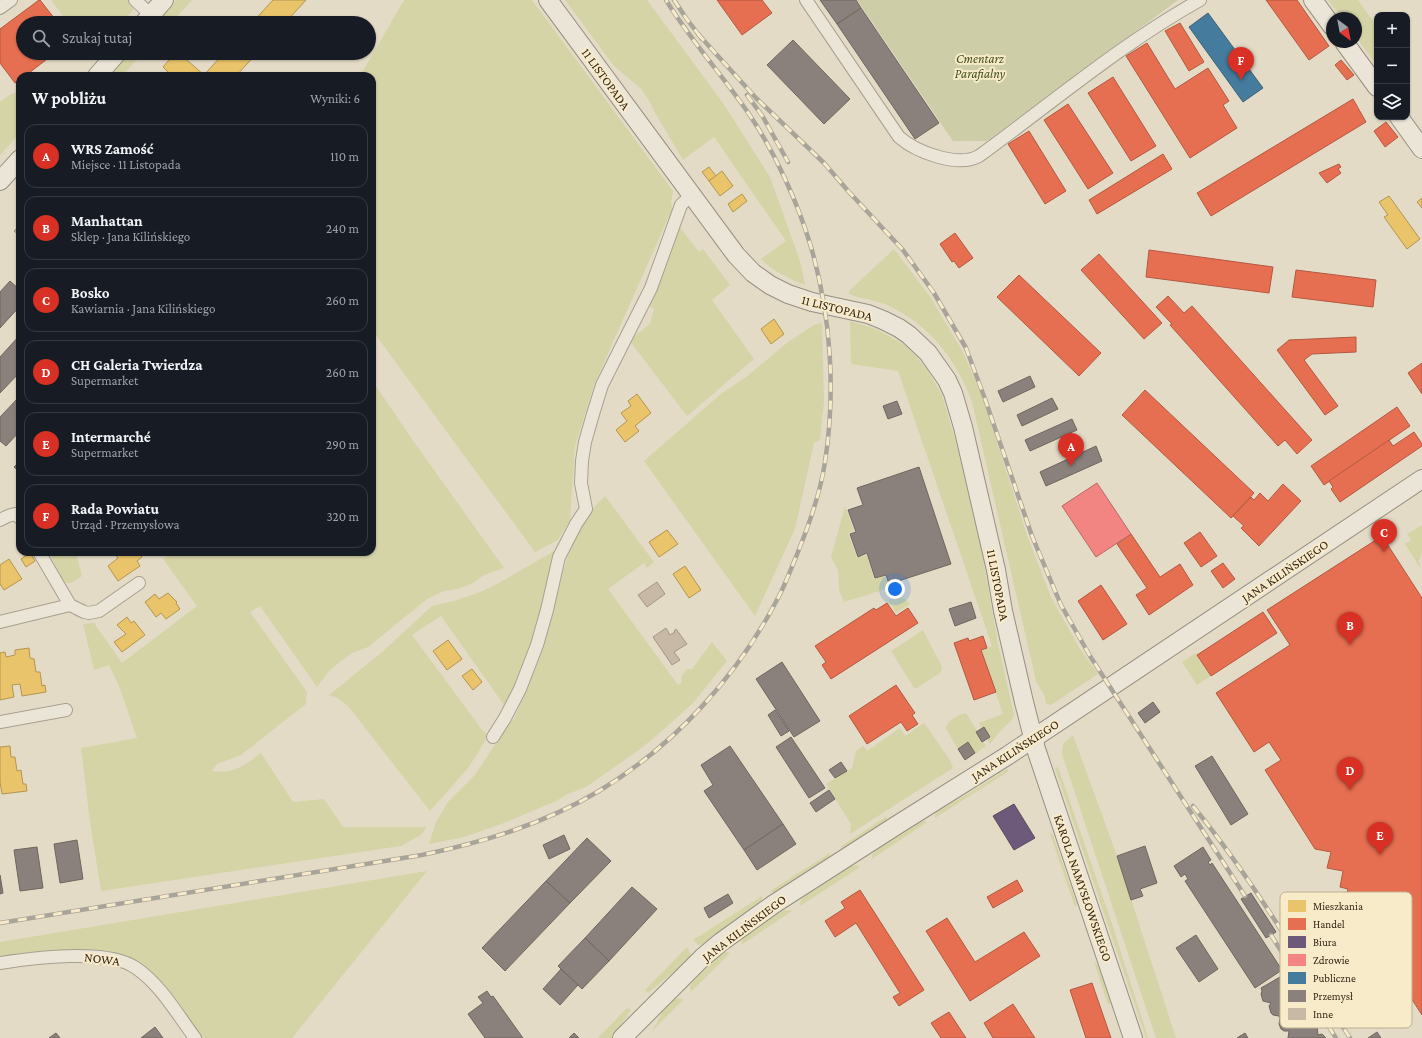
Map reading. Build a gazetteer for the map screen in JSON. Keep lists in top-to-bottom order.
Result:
{
  "streets": {
    "street": [
      "11 LISTOPADA",
      "JANA KILIŃSKIEGO",
      "KAROLA NAMYSŁOWSKIEGO",
      "NOWA"
    ]
  },
  "crossings": [
    ["11 LISTOPADA", "JANA KILIŃSKIEGO"],
    ["11 LISTOPADA", "KAROLA NAMYSŁOWSKIEGO"],
    ["JANA KILIŃSKIEGO", "KAROLA NAMYSŁOWSKIEGO"]
  ],
  "parks": ["Cmentarz Parafialny"],
  "legend": [
    "Mieszkania",
    "Handel",
    "Biura",
    "Zdrowie",
    "Publiczne",
    "Przemysł",
    "Inne"
  ],
  "north": "bottom right",
  "page": {
    "map_buttons": ["+", "−"],
    "search": "Szukaj tutaj",
    "pins": [
      "F",
      "A",
      "C",
      "B",
      "D",
      "E"
    ],
    "heading": ["W pobliżu", "Wyniki: 6"],
    "list": [
      {
        "mark": "A",
        "name": "WRS Zamość",
        "note": "Miejsce · 11 Listopada",
        "value": "110 m"
      },
      {
        "mark": "B",
        "name": "Manhattan",
        "note": "Sklep · Jana Kilińskiego",
        "value": "240 m"
      },
      {
        "mark": "C",
        "name": "Bosko",
        "note": "Kawiarnia · Jana Kilińskiego",
        "value": "260 m"
      },
      {
        "mark": "D",
        "name": "CH Galeria Twierdza",
        "note": "Supermarket",
        "value": "260 m"
      },
      {
        "mark": "E",
        "name": "Intermarché",
        "note": "Supermarket",
        "value": "290 m"
      },
      {
        "mark": "F",
        "name": "Rada Powiatu",
        "note": "Urząd · Przemysłowa",
        "value": "320 m"
      }
    ]
  }
}
